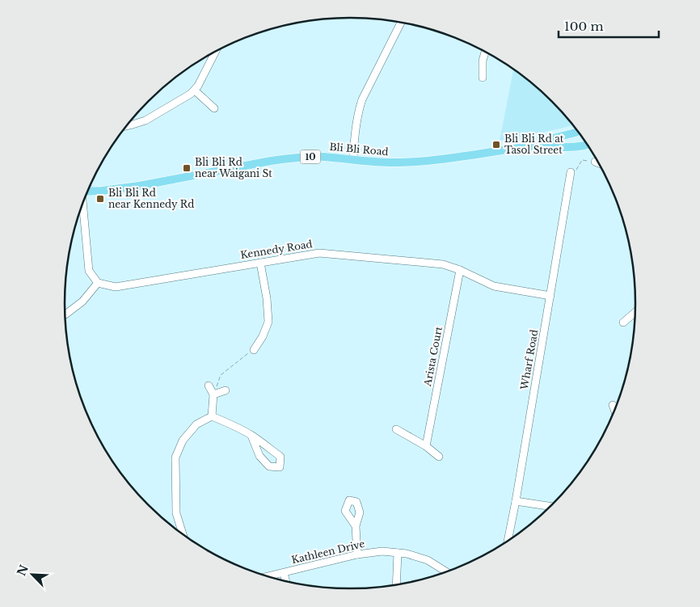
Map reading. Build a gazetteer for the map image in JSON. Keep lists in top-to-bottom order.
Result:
{
  "streets": {
    "main road": ["Bli Bli Road", "10"],
    "street": [
      "Kennedy Road",
      "Arista Court",
      "Wharf Road",
      "Kathleen Drive"
    ]
  },
  "crossings": [
    ["Kennedy Road", "Arista Court"],
    ["Kennedy Road", "Wharf Road"]
  ],
  "places": {
    "transit": ["Bli Bli Rd at Tasol Street", "Bli Bli Rd near Waigani St", "Bli Bli Rd near Kennedy Rd"]
  },
  "scale_bar": "100 m",
  "north": "top left"
}
